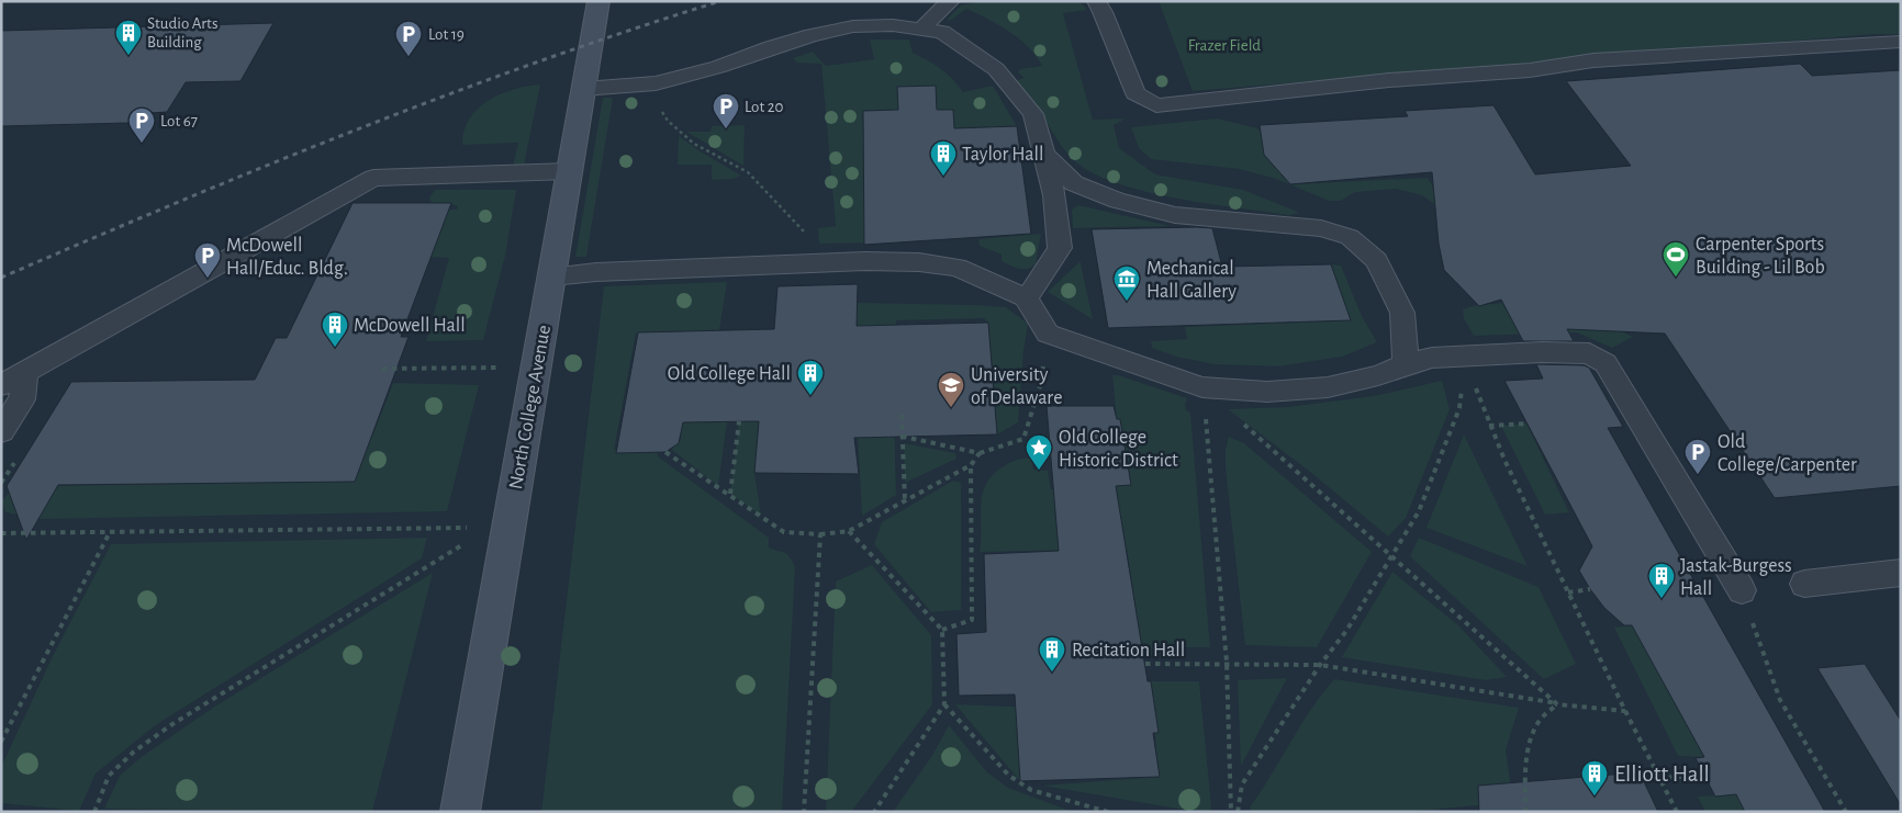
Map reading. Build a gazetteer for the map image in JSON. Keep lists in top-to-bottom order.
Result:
{
  "streets": {
    "street": ["North College Avenue"]
  },
  "parks": ["Frazer Field"],
  "places": {
    "building": [
      "Studio Arts Building",
      "Taylor Hall",
      "McDowell Hall",
      "Old College Hall",
      "Jastak-Burgess Hall",
      "Recitation Hall",
      "Elliott Hall"
    ],
    "parking": [
      "Lot 19",
      "Lot 20",
      "Lot 67",
      "McDowell Hall/Educ. Bldg.",
      "Old College/Carpenter"
    ],
    "sports": ["Carpenter Sports Building - Lil Bob"],
    "museum": ["Mechanical Hall Gallery"],
    "school or university": ["University of Delaware"],
    "place": ["Old College Historic District"]
  }
}
